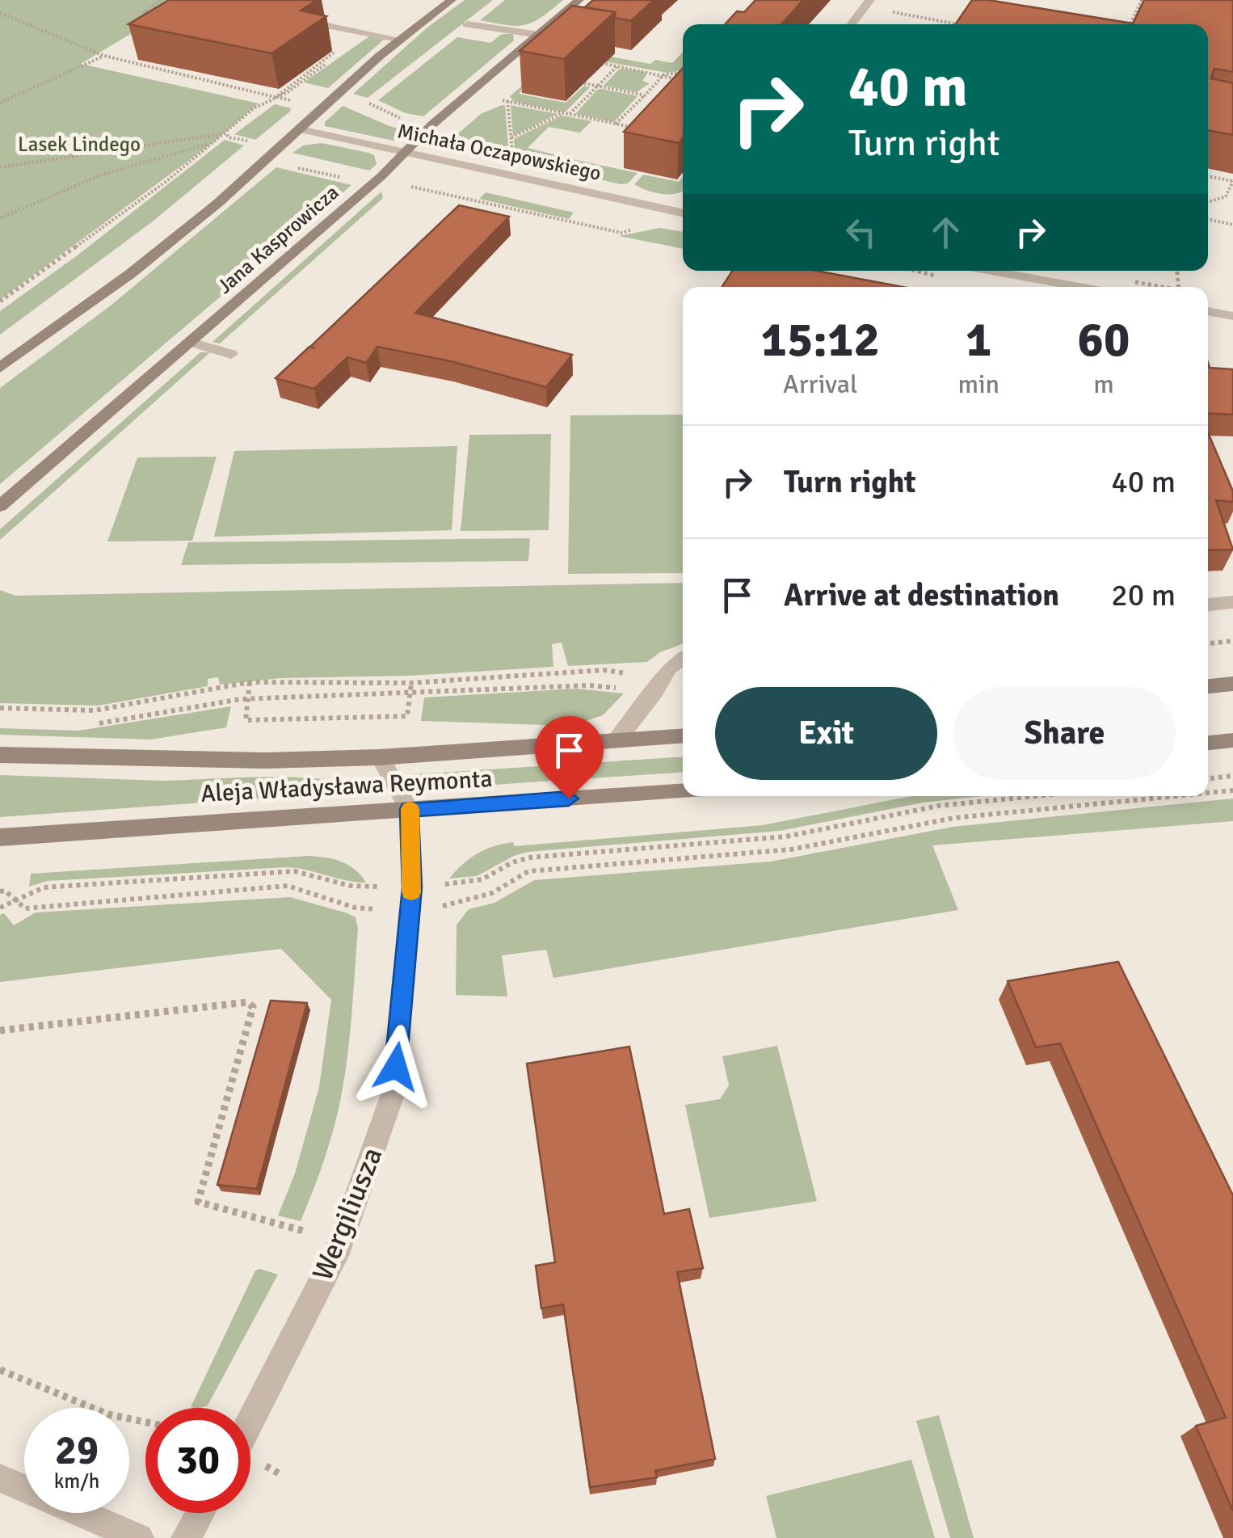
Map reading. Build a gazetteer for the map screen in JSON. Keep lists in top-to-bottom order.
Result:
{
  "streets": {
    "street": [
      "Michała Oczapowskiego",
      "Jana Kasprowicza",
      "Aleja Władysława Reymonta",
      "Wergiliusza"
    ]
  },
  "crossings": [
    ["Michała Oczapowskiego", "Jana Kasprowicza"],
    ["Aleja Władysława Reymonta", "Wergiliusza"]
  ],
  "parks": ["Lasek Lindego"],
  "page": {
    "turn": ["40 m", "Turn right"],
    "eta": [
      "15:12",
      "Arrival",
      "1",
      "min",
      "60",
      "m"
    ],
    "list": [
      {
        "name": "Turn right",
        "value": "40 m"
      },
      {
        "name": "Arrive at destination",
        "value": "20 m"
      }
    ],
    "buttons": ["Exit", "Share"],
    "speed": "29 km/h",
    "limit": "30"
  }
}
